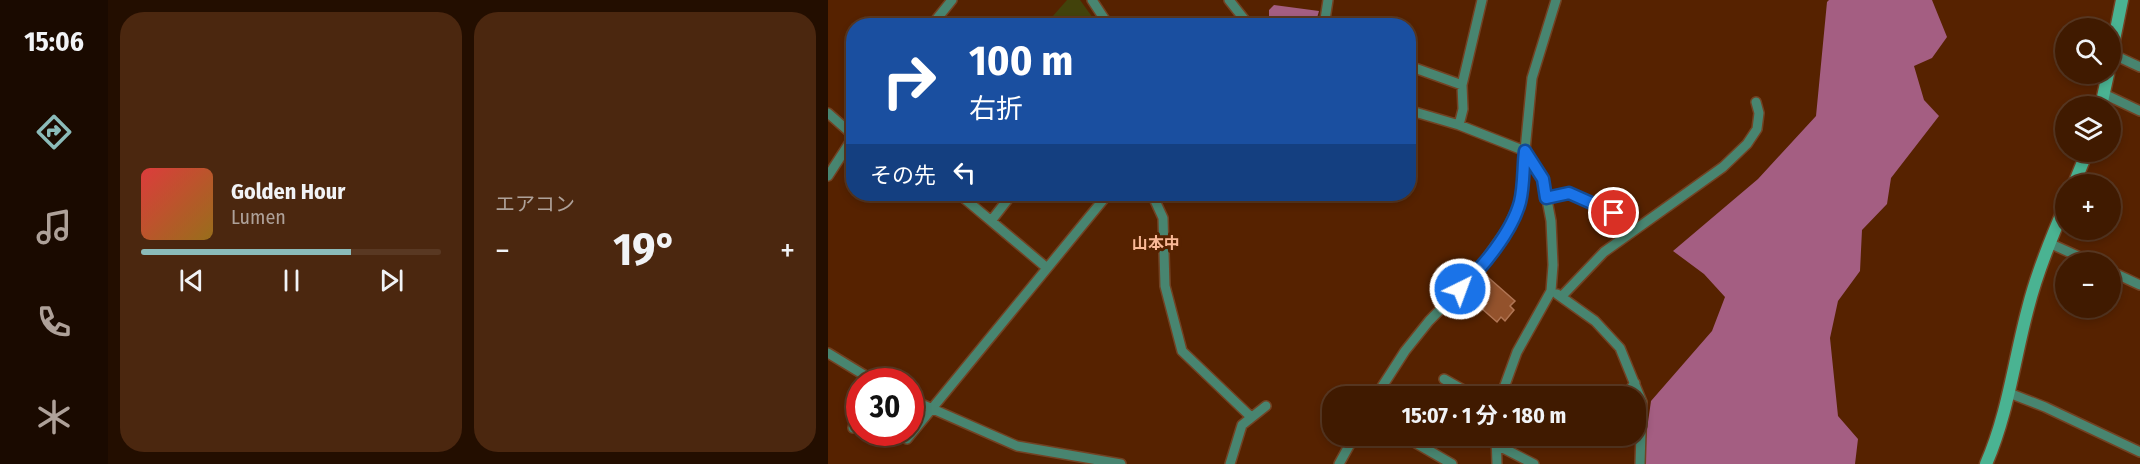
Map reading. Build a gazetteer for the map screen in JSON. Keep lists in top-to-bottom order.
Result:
{
  "districts": ["山本中"],
  "page": {
    "tabs": "15:06",
    "tile": "エアコン",
    "map_buttons": ["+", "−"],
    "turn": ["100 m", "右折"],
    "then": "その先",
    "song": ["Golden Hour", "Lumen"],
    "heat": ["−", "19°", "+"],
    "limit": "30",
    "trip": "15:07 · 1 分 · 180 m"
  }
}
